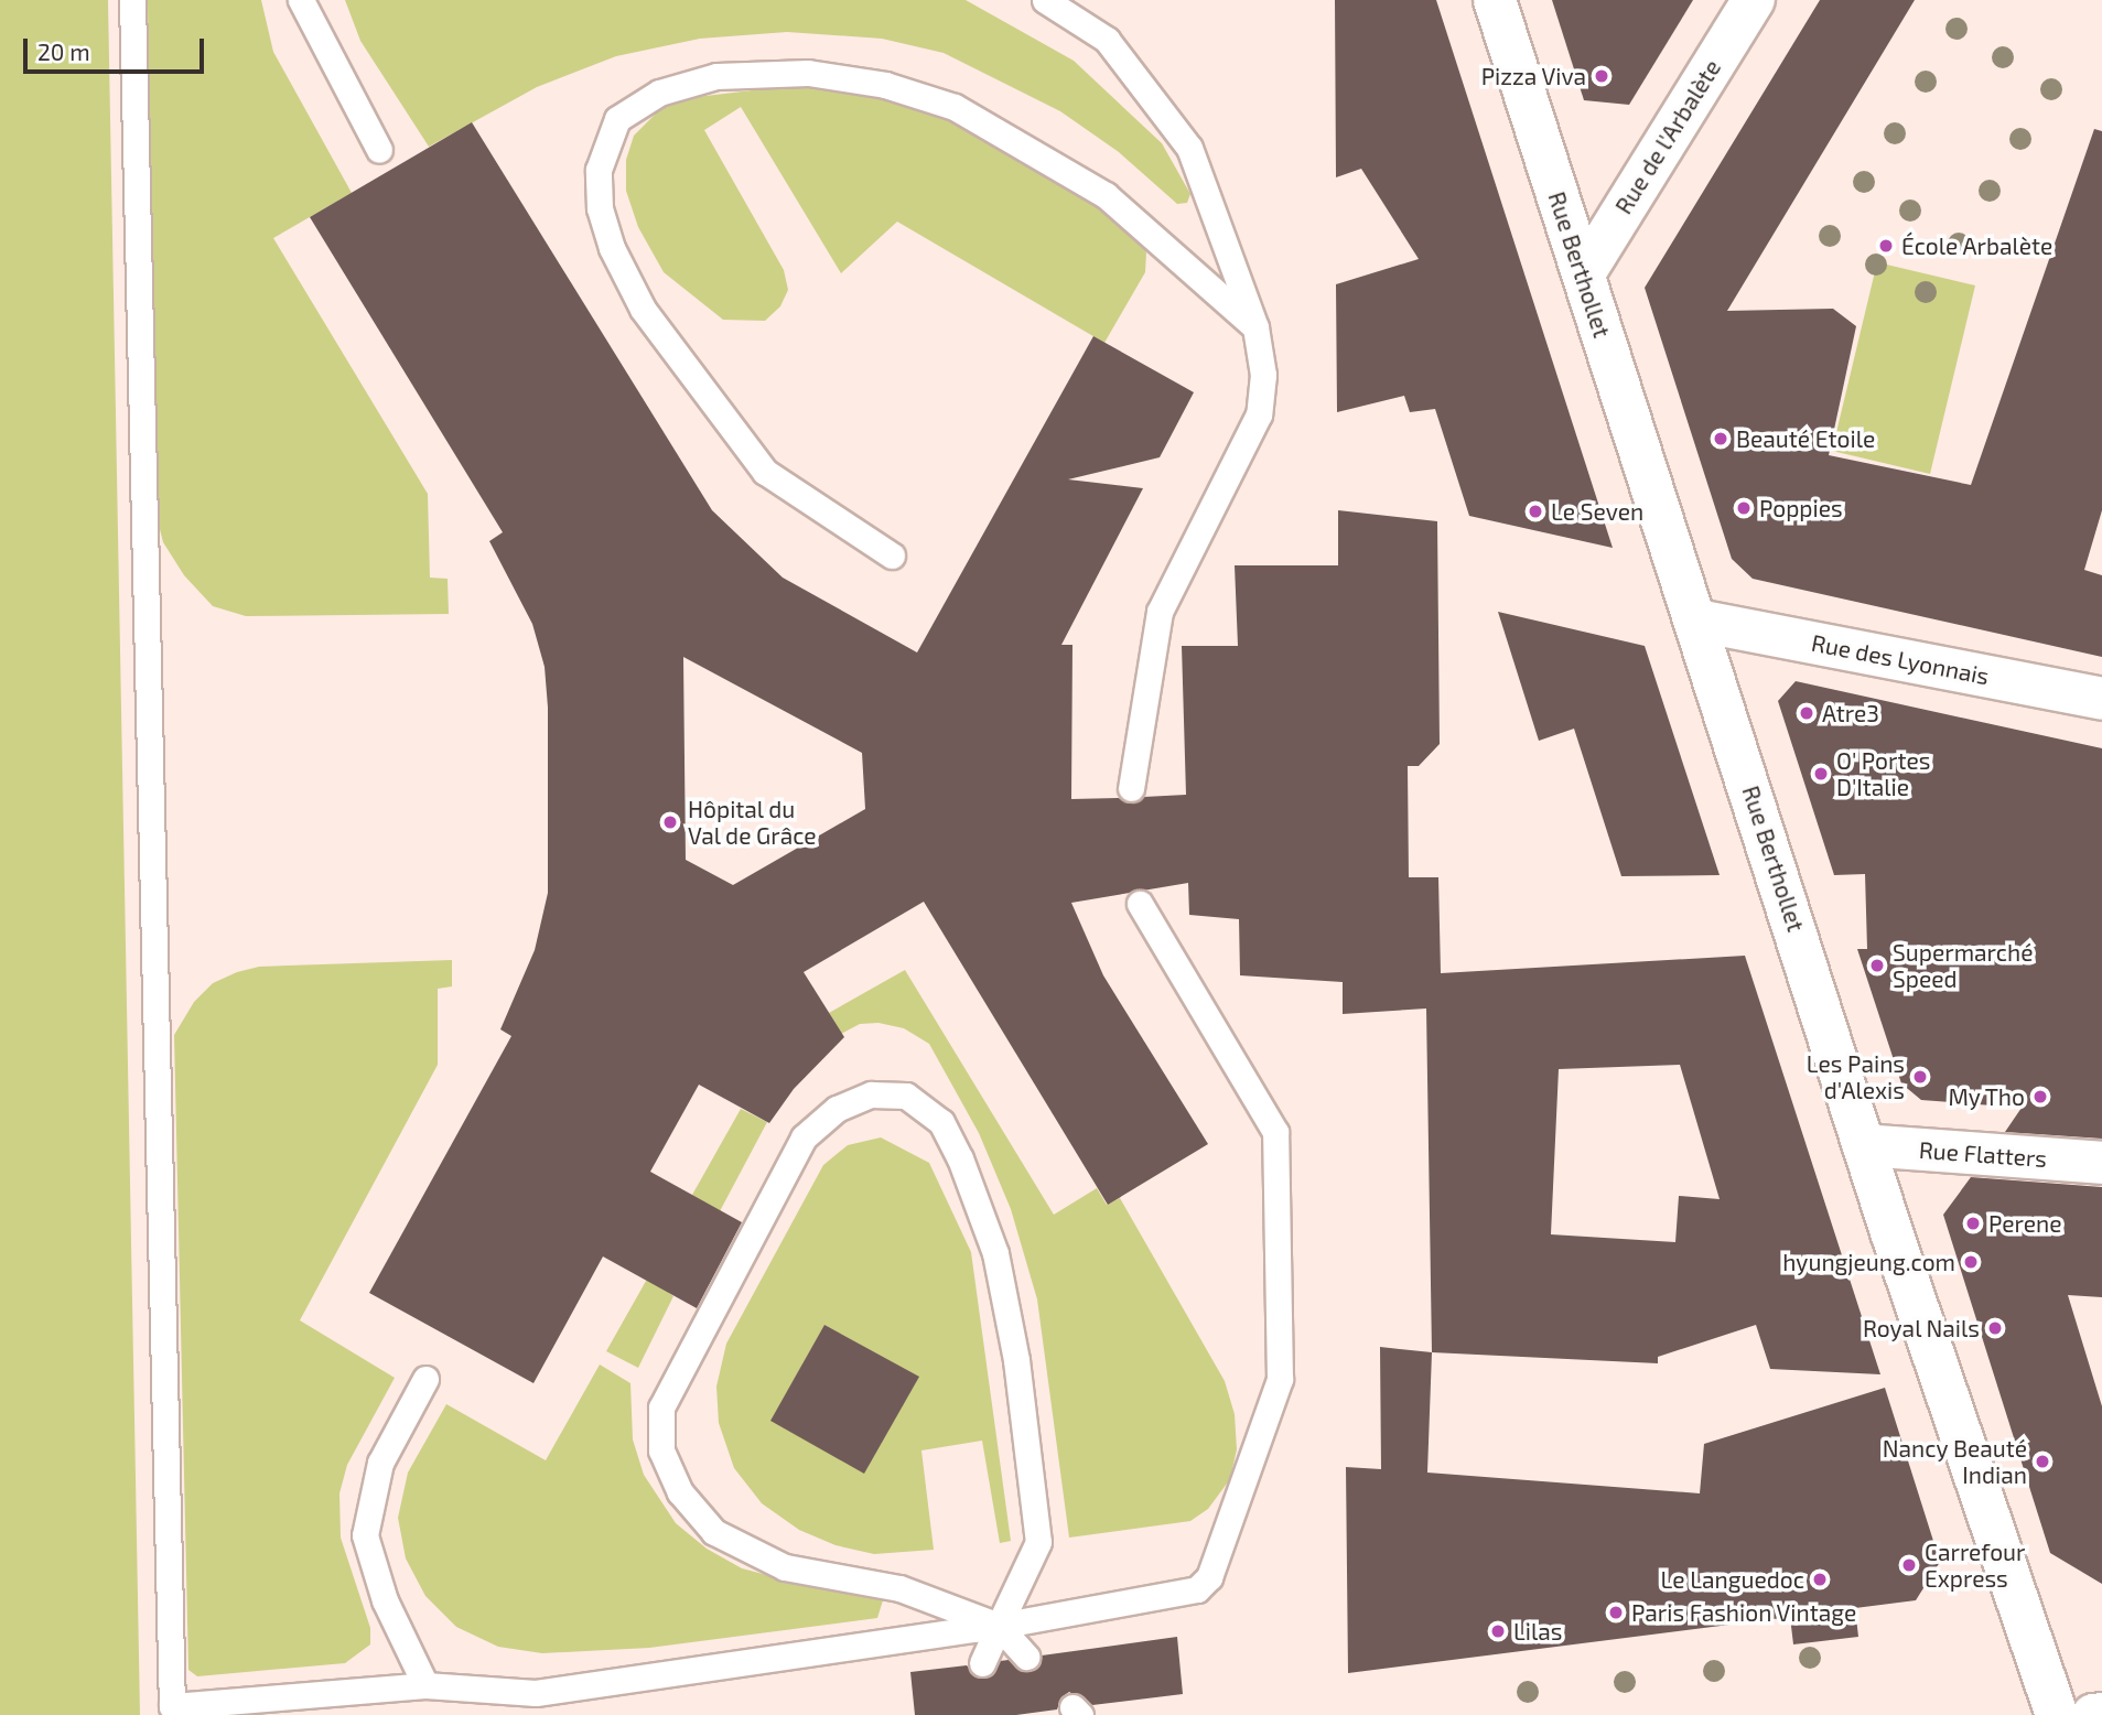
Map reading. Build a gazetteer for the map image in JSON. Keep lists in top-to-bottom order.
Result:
{
  "streets": {
    "street": [
      "Rue de l'Arbalète",
      "Rue Berthollet",
      "Rue des Lyonnais",
      "Rue Flatters"
    ]
  },
  "crossings": [
    ["Rue de l'Arbalète", "Rue Berthollet"],
    ["Rue Berthollet", "Rue des Lyonnais"],
    ["Rue Berthollet", "Rue Flatters"]
  ],
  "places": [
    "Pizza Viva",
    "École Arbalète",
    "Beauté Etoile",
    "Poppies",
    "Le Seven",
    "Atre3",
    "O' Portes D'Italie",
    "Hôpital du Val de Grâce",
    "Supermarché Speed",
    "Les Pains d'Alexis",
    "My Tho",
    "Perene",
    "hyungjeung.com",
    "Royal Nails",
    "Nancy Beauté Indian",
    "Carrefour Express",
    "Le Languedoc",
    "Paris Fashion Vintage",
    "Lilas"
  ],
  "scale_bar": "20 m"
}
